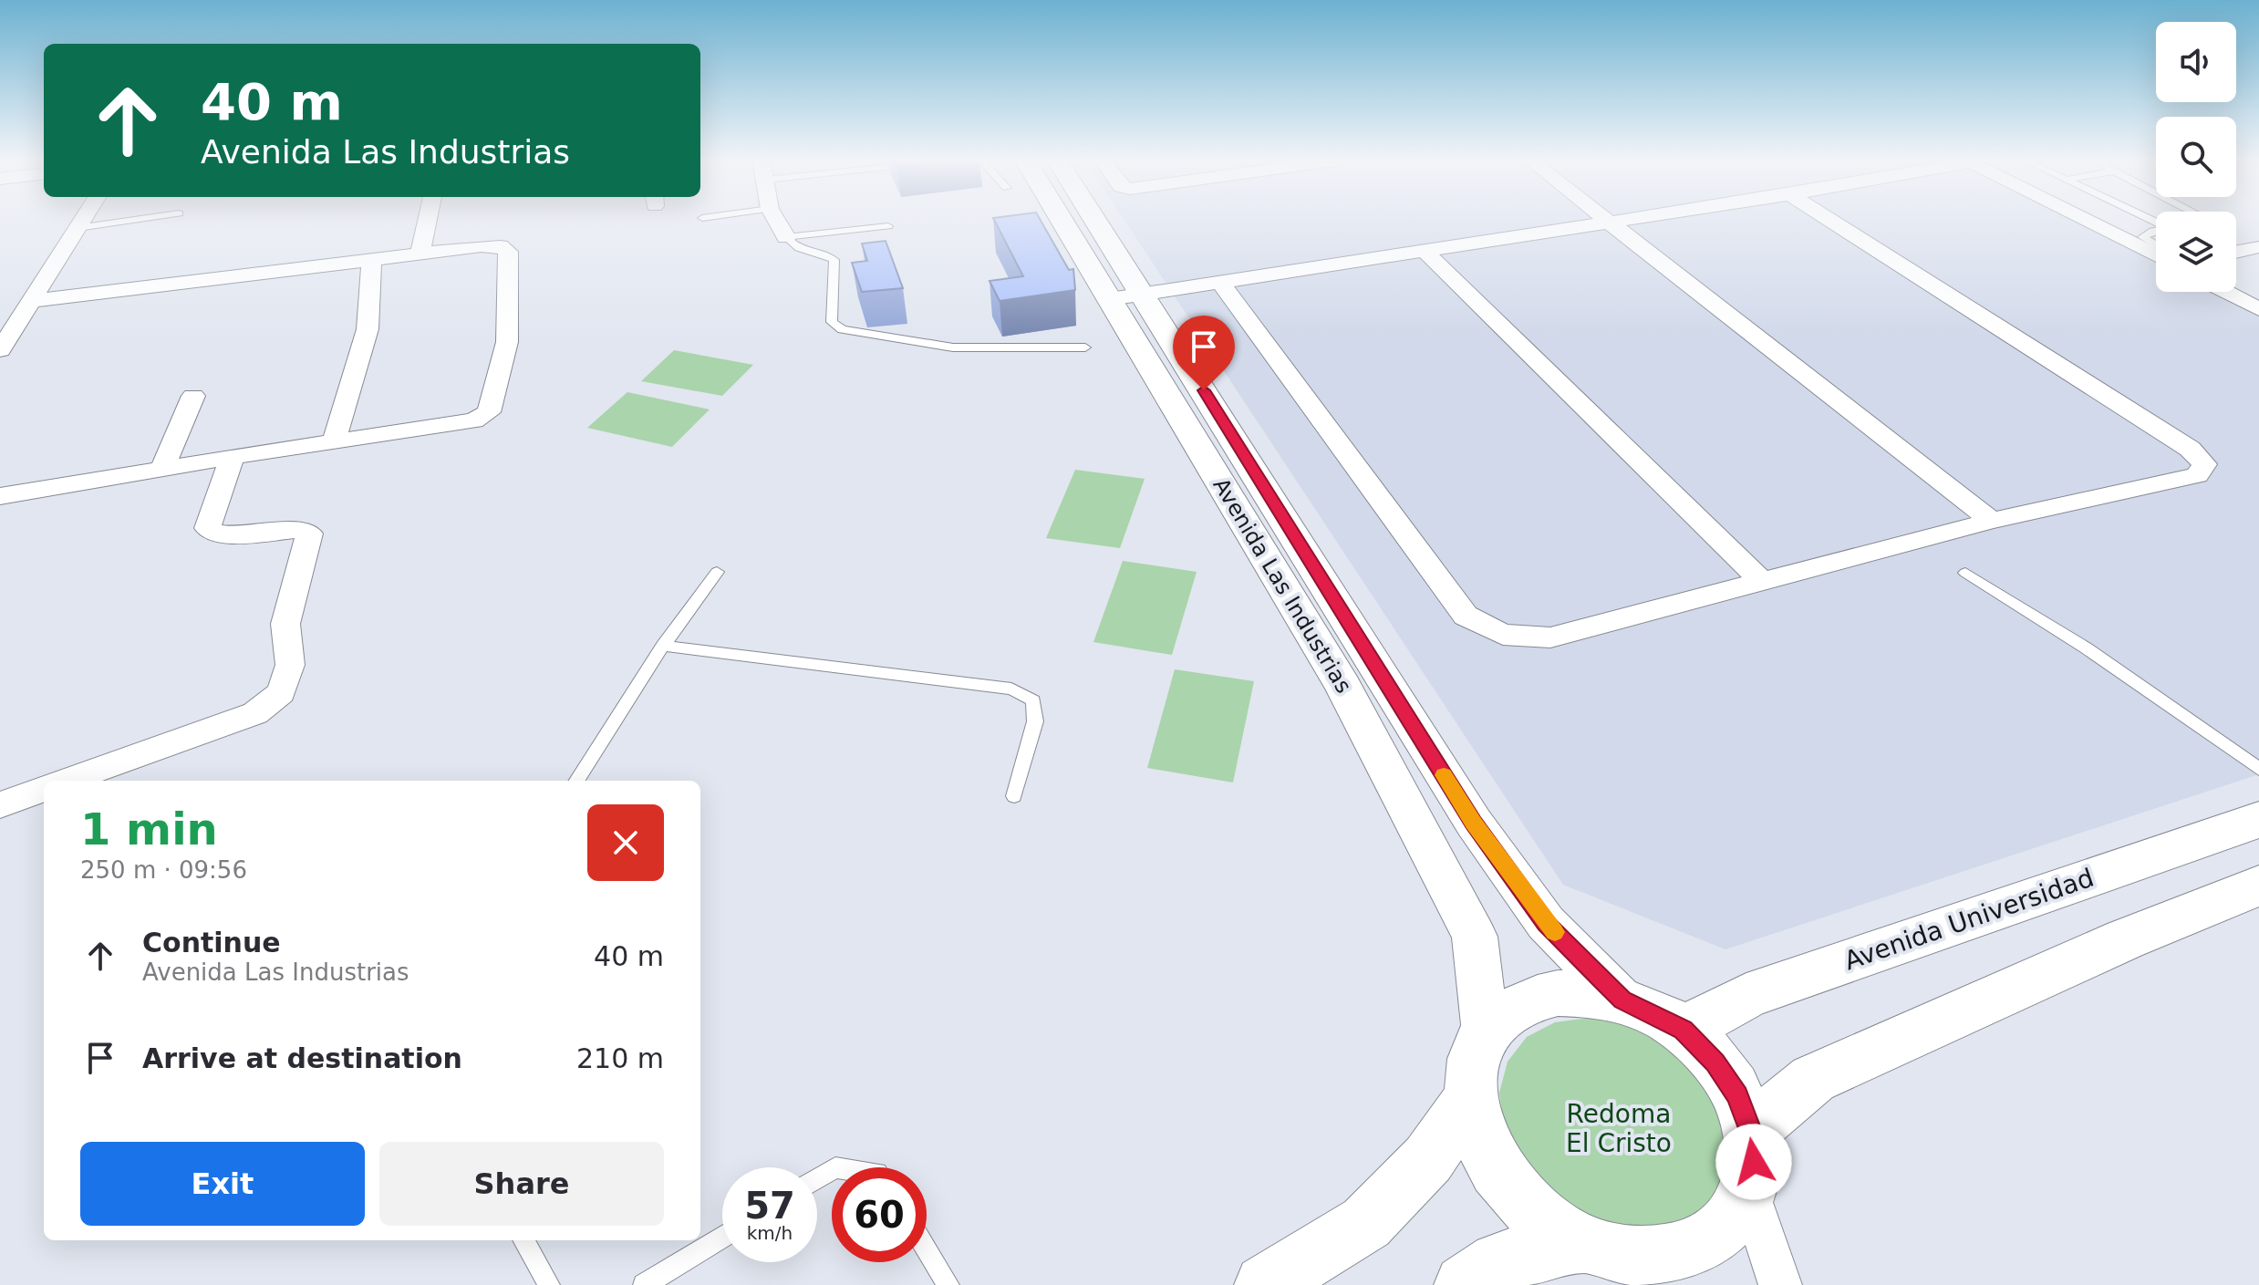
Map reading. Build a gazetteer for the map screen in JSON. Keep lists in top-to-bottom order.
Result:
{
  "streets": {
    "main road": ["Avenida Universidad"],
    "street": ["Avenida Las Industrias"]
  },
  "parks": ["Redoma El Cristo"],
  "page": {
    "turn": ["40 m", "Avenida Las Industrias"],
    "heading": ["1 min", "250 m · 09:56"],
    "list": [
      {
        "name": "Continue",
        "note": "Avenida Las Industrias",
        "value": "40 m"
      },
      {
        "name": "Arrive at destination",
        "value": "210 m"
      }
    ],
    "buttons": ["Exit", "Share"],
    "speed": "57 km/h",
    "limit": "60"
  }
}
